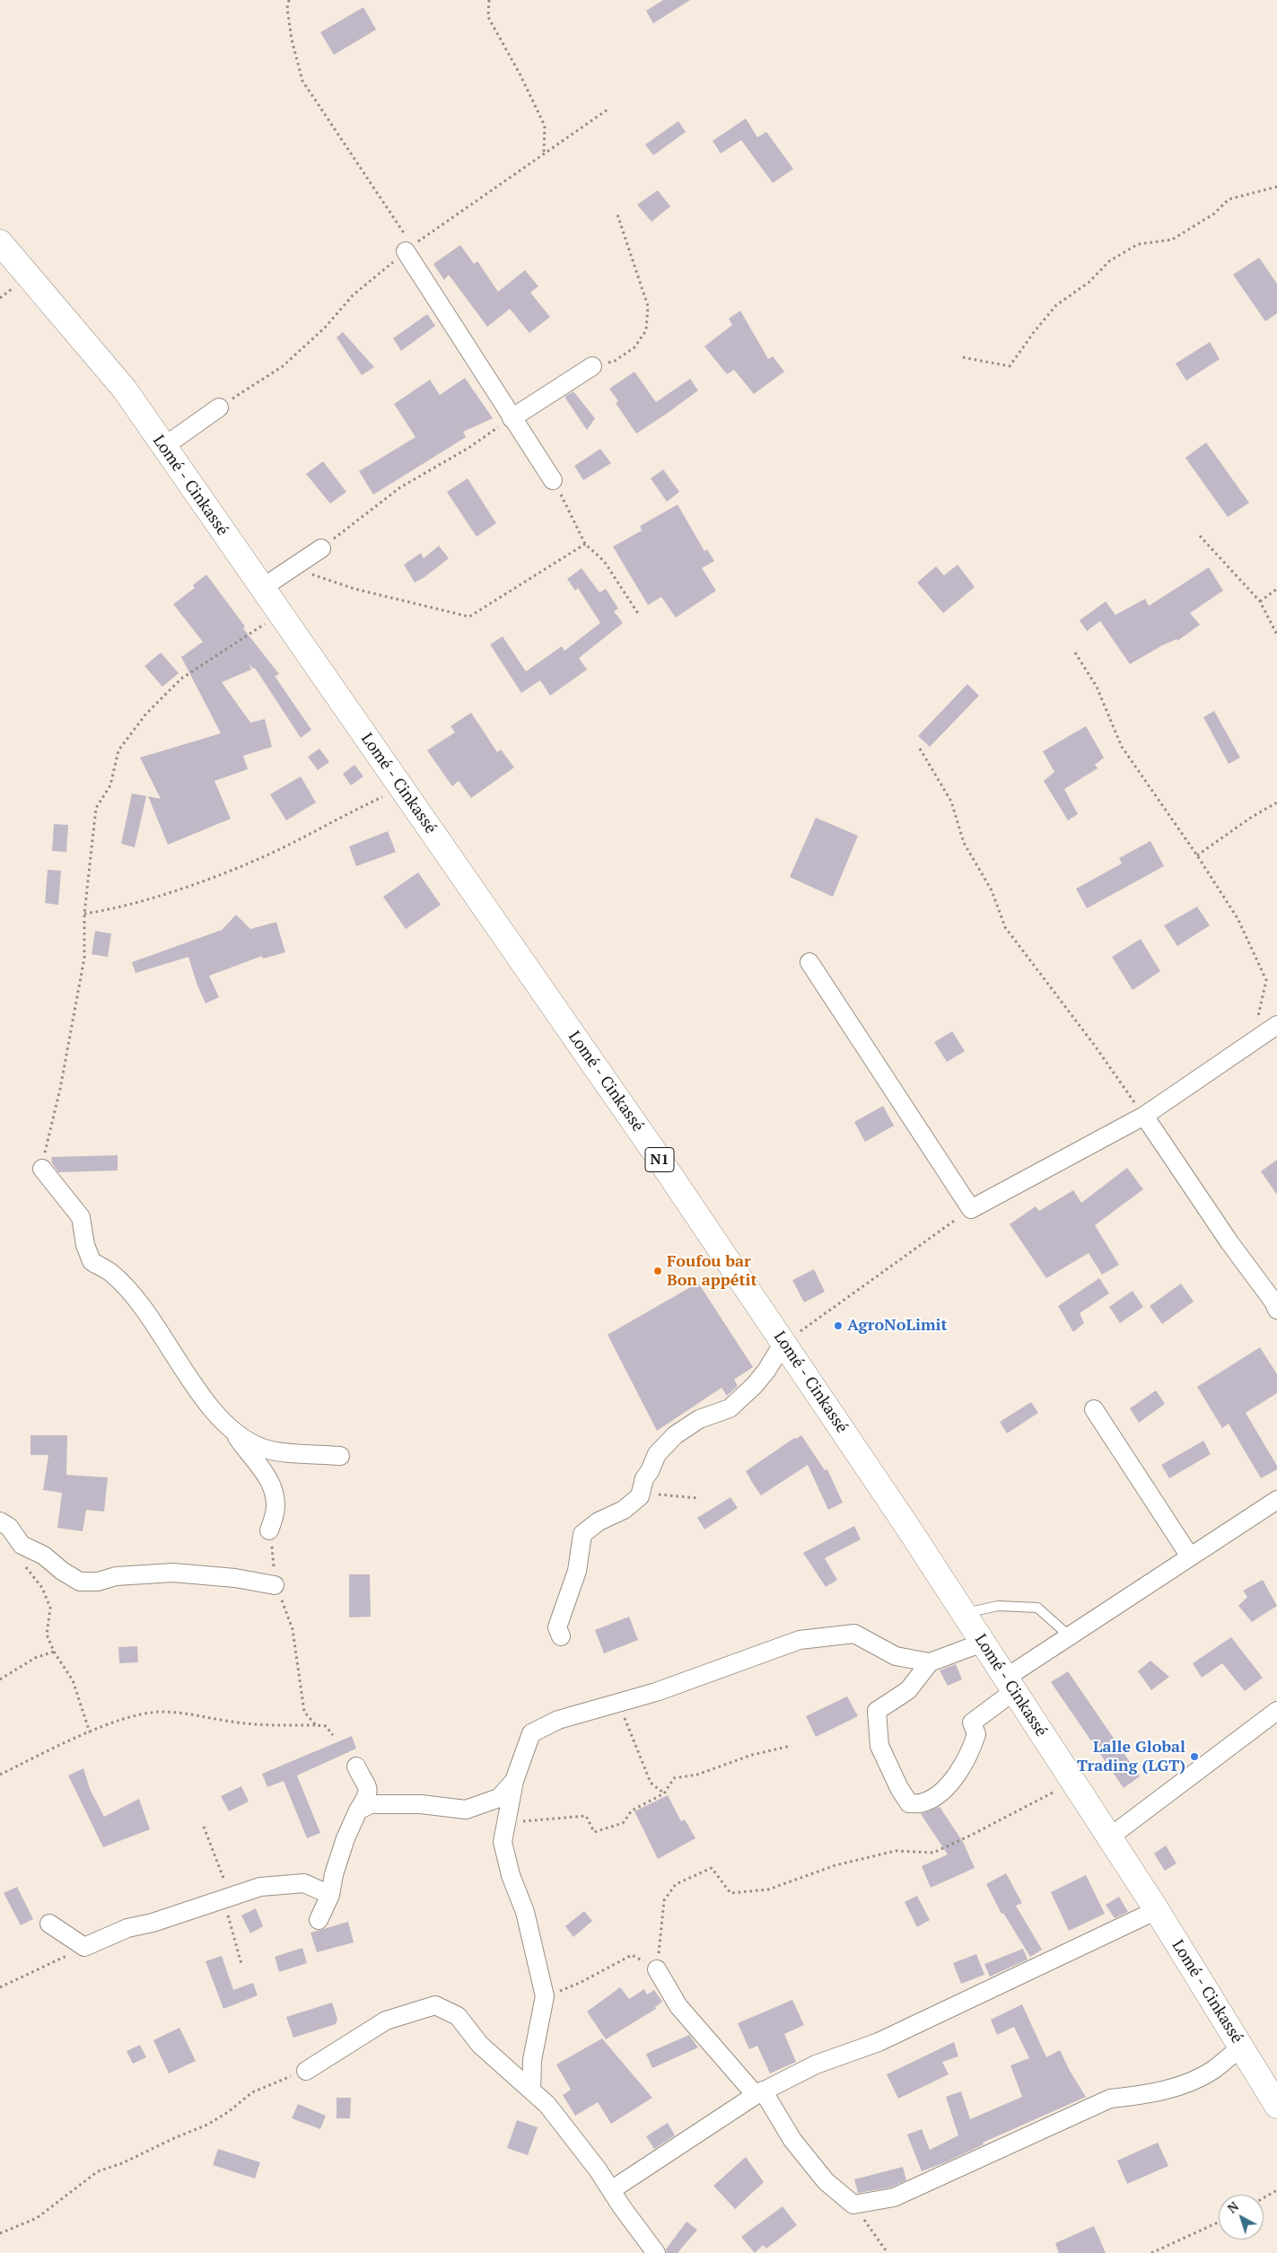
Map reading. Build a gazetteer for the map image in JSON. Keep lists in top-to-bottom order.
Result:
{
  "streets": {
    "highway": ["Lomé - Cinkassé", "N1"]
  },
  "places": ["Foufou bar Bon appétit", "AgroNoLimit", "Lalle Global Trading (LGT)"],
  "north": "top left"
}
